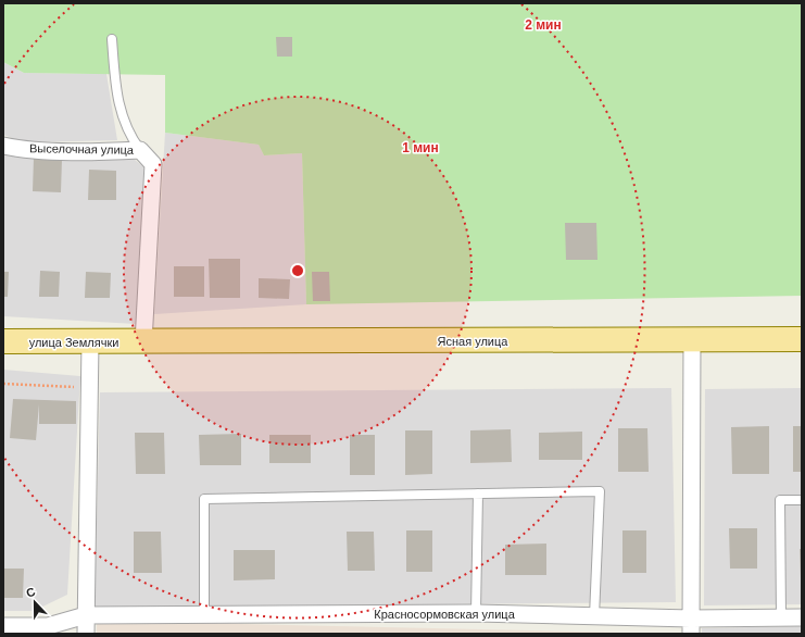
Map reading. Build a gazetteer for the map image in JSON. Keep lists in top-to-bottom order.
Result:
{
  "streets": {
    "main road": ["Ясная улица", "улица Землячки"],
    "street": ["Выселочная улица", "Красносормовская улица"]
  },
  "crossings": [
    ["Выселочная улица", "Ясная улица"],
    ["Выселочная улица", "улица Землячки"],
    ["Ясная улица", "улица Землячки"]
  ],
  "north": "top",
  "rings": ["2 мин", "1 мин"]
}
